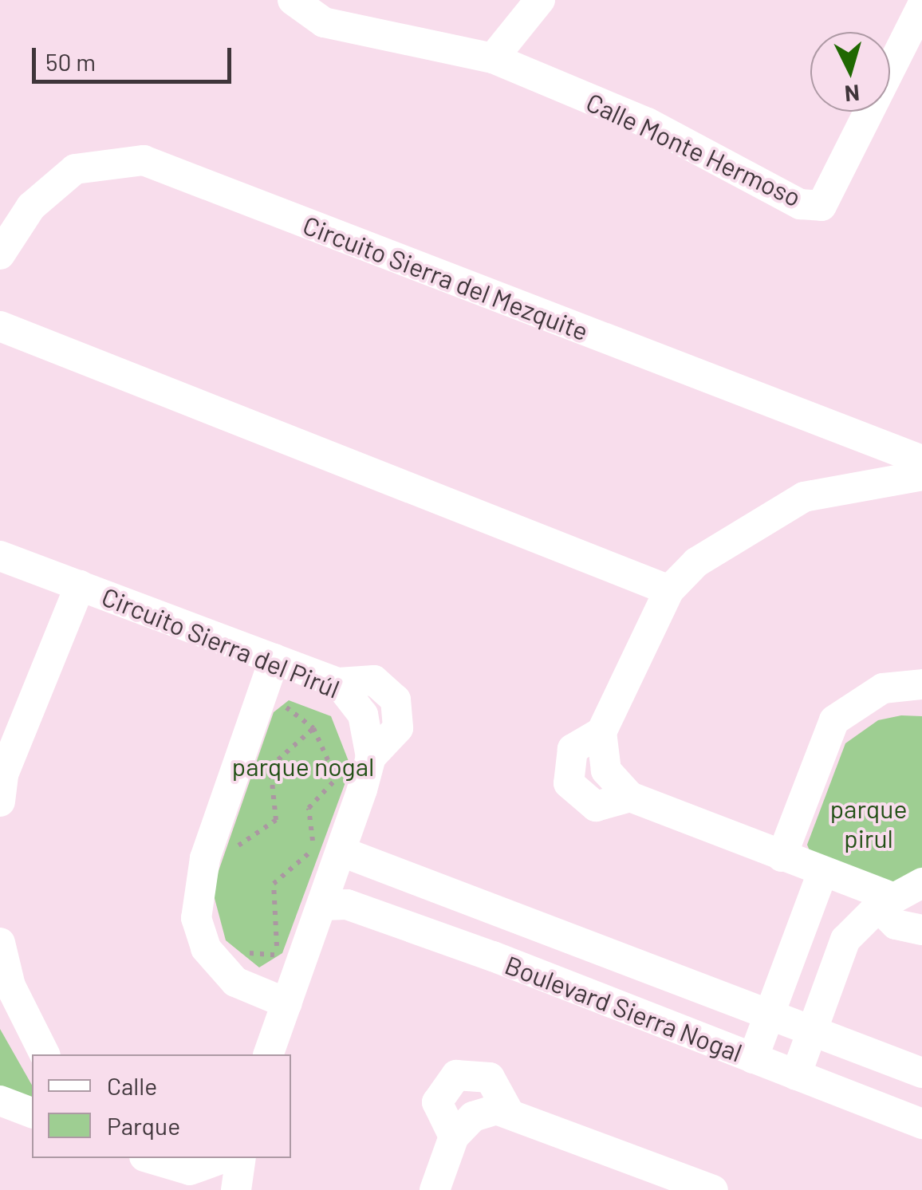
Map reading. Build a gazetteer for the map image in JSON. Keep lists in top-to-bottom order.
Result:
{
  "streets": {
    "street": [
      "Calle Monte Hermoso",
      "Circuito Sierra del Mezquite",
      "Circuito Sierra del Pirúl",
      "Boulevard Sierra Nogal"
    ]
  },
  "crossings": [
    ["Circuito Sierra del Pirúl", "Boulevard Sierra Nogal"]
  ],
  "parks": ["parque nogal", "parque pirul"],
  "legend": ["Calle", "Parque"],
  "scale_bar": "50 m",
  "north": "bottom"
}
